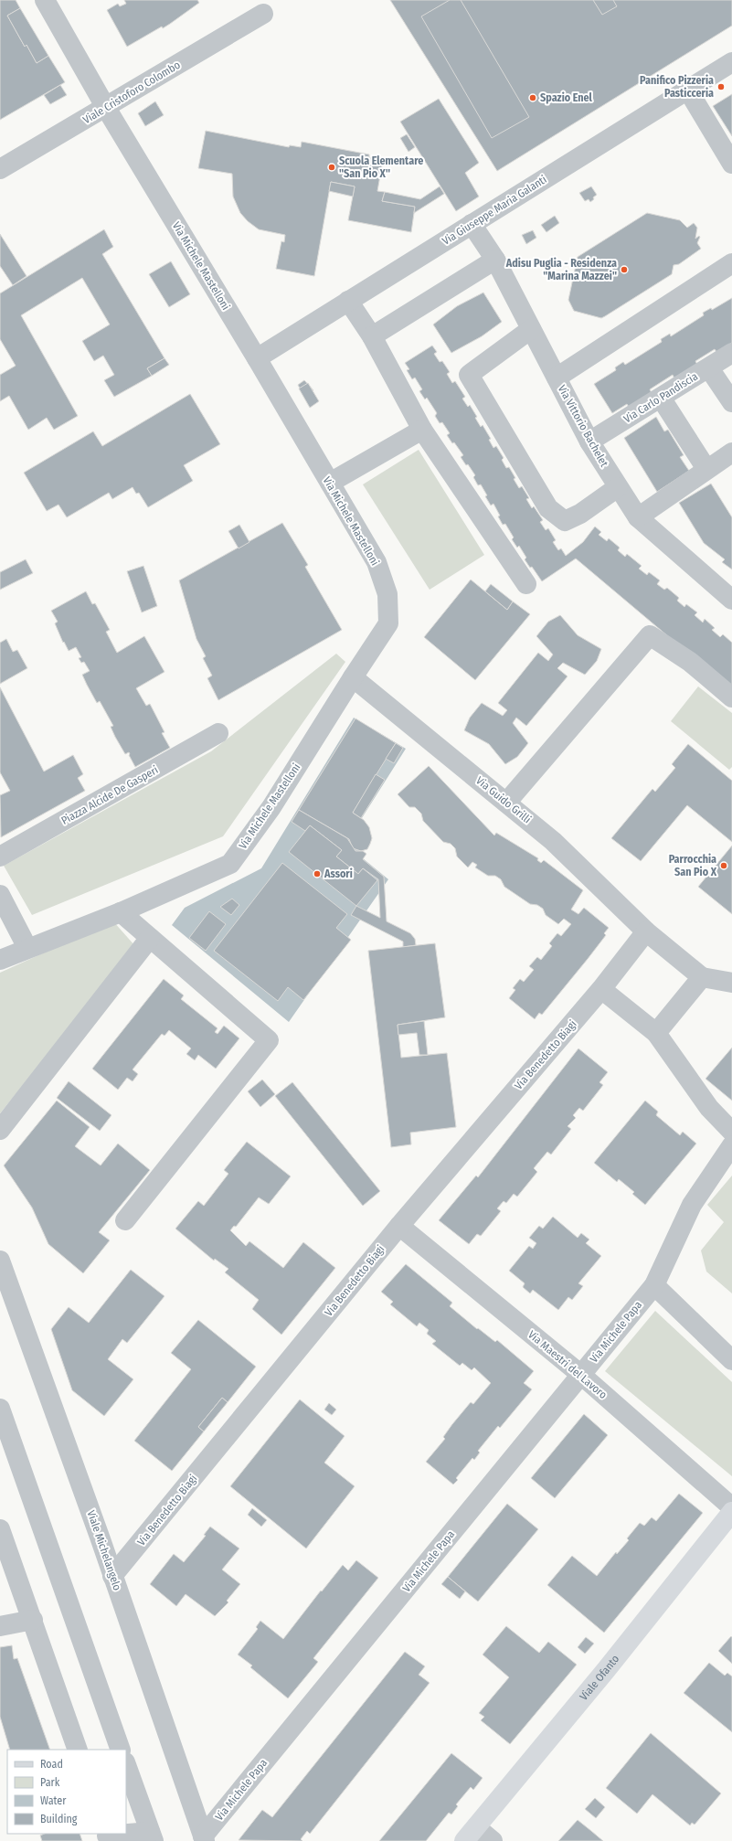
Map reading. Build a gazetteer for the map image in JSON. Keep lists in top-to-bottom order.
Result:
{
  "streets": {
    "main road": ["Viale Ofanto"],
    "street": [
      "Viale Cristoforo Colombo",
      "Via Giuseppe Maria Galanti",
      "Via Michele Mastelloni",
      "Via Carlo Pandiscia",
      "Via Vittorio Bachelet",
      "Piazza Alcide De Gasperi",
      "Via Guido Grilli",
      "Via Benedetto Biagi",
      "Via Michele Papa",
      "Via Maestri del Lavoro",
      "Viale Michelangelo"
    ]
  },
  "crossings": [
    ["Viale Cristoforo Colombo", "Via Michele Mastelloni"],
    ["Via Giuseppe Maria Galanti", "Via Michele Mastelloni"],
    ["Via Giuseppe Maria Galanti", "Via Vittorio Bachelet"],
    ["Via Michele Mastelloni", "Via Guido Grilli"],
    ["Via Carlo Pandiscia", "Via Vittorio Bachelet"],
    ["Via Guido Grilli", "Via Benedetto Biagi"],
    ["Via Benedetto Biagi", "Via Maestri del Lavoro"],
    ["Via Benedetto Biagi", "Viale Michelangelo"],
    ["Via Michele Papa", "Via Maestri del Lavoro"],
    ["Via Michele Papa", "Viale Michelangelo"]
  ],
  "places": [
    "Panifico Pizzeria Pasticceria",
    "Spazio Enel",
    "Scuola Elementare \"San Pio X\"",
    "Adisu Puglia - Residenza \"Marina Mazzei\"",
    "Parrocchia San Pio X",
    "Assori"
  ],
  "legend": [
    "Road",
    "Park",
    "Water",
    "Building"
  ]
}
